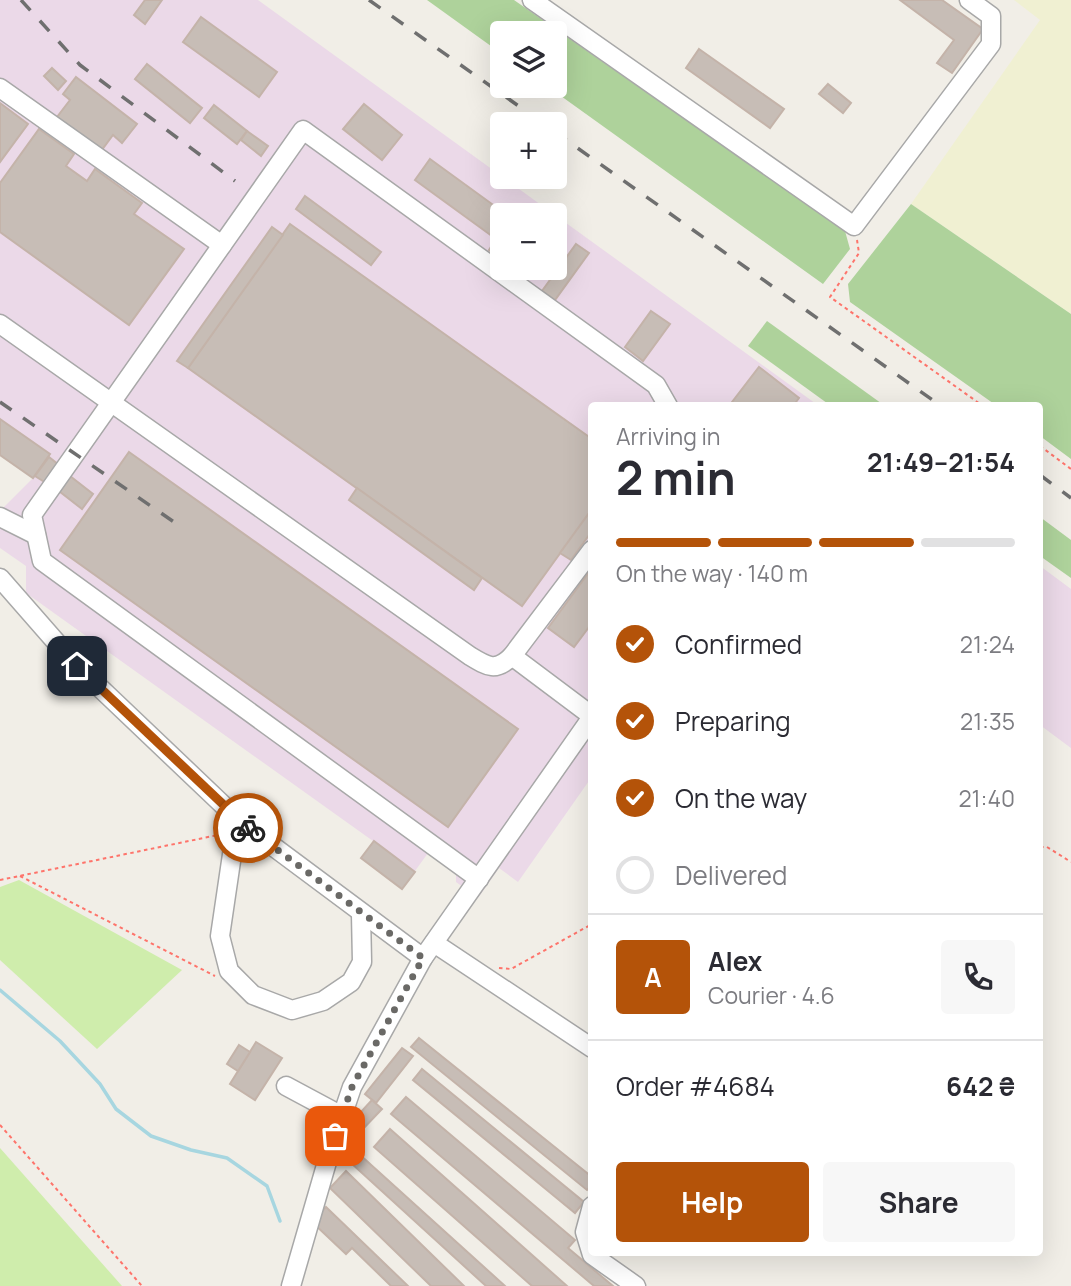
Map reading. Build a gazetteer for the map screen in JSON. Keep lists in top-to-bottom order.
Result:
{
  "page": {
    "map_buttons": ["+", "−"],
    "heading": ["2 min", "Arriving in", "21:49–21:54"],
    "panel": [
      "Alex",
      "Courier · 4.6",
      "Order #4684",
      "642 ₴"
    ],
    "bar": "On the way · 140 m",
    "list": [
      ["Confirmed", "21:24"],
      ["Preparing", "21:35"],
      ["On the way", "21:40"],
      "Delivered"
    ],
    "round": "A",
    "buttons": ["Help", "Share"]
  }
}
